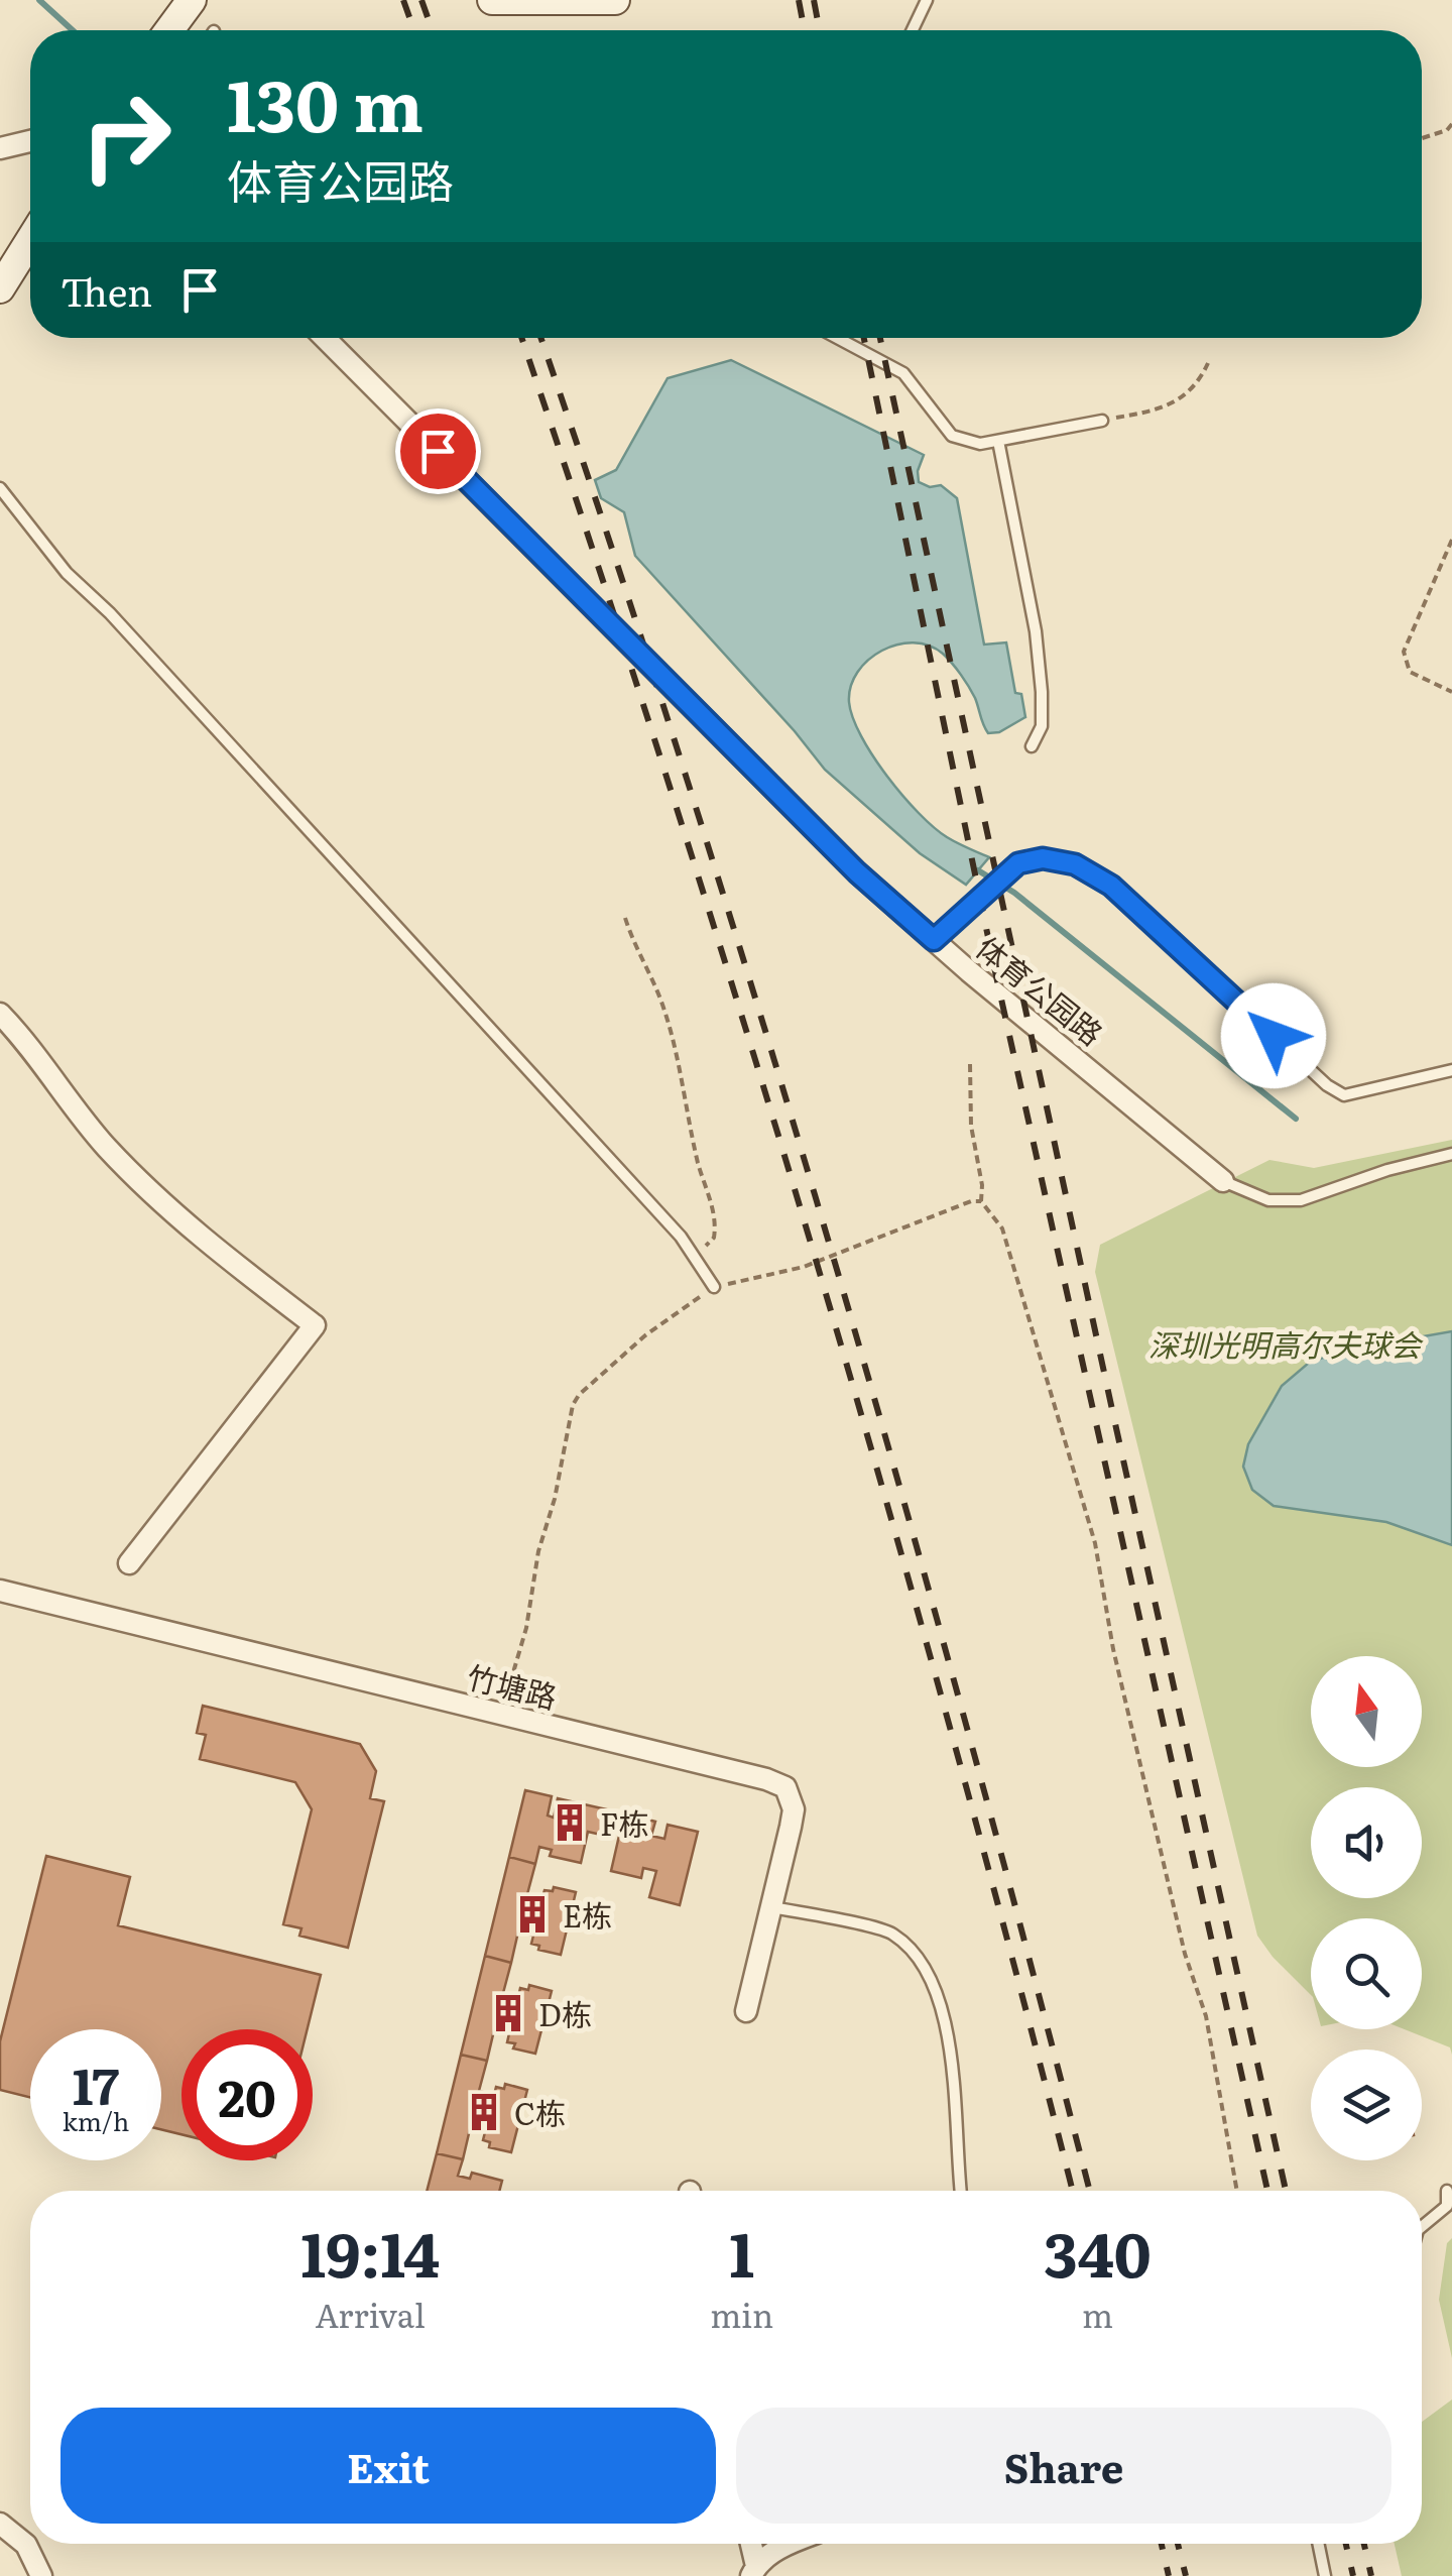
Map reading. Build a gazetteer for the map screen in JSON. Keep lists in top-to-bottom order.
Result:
{
  "streets": {
    "street": ["体育公园路", "竹塘路"]
  },
  "parks": ["深圳光明高尔夫球会"],
  "places": {
    "building": [
      "F栋",
      "E栋",
      "D栋",
      "C栋"
    ]
  },
  "north": "top",
  "page": {
    "turn": ["130 m", "体育公园路"],
    "then": "Then",
    "speed": "17 km/h",
    "limit": "20",
    "eta": [
      "19:14",
      "Arrival",
      "1",
      "min",
      "340",
      "m"
    ],
    "buttons": ["Exit", "Share"]
  }
}
